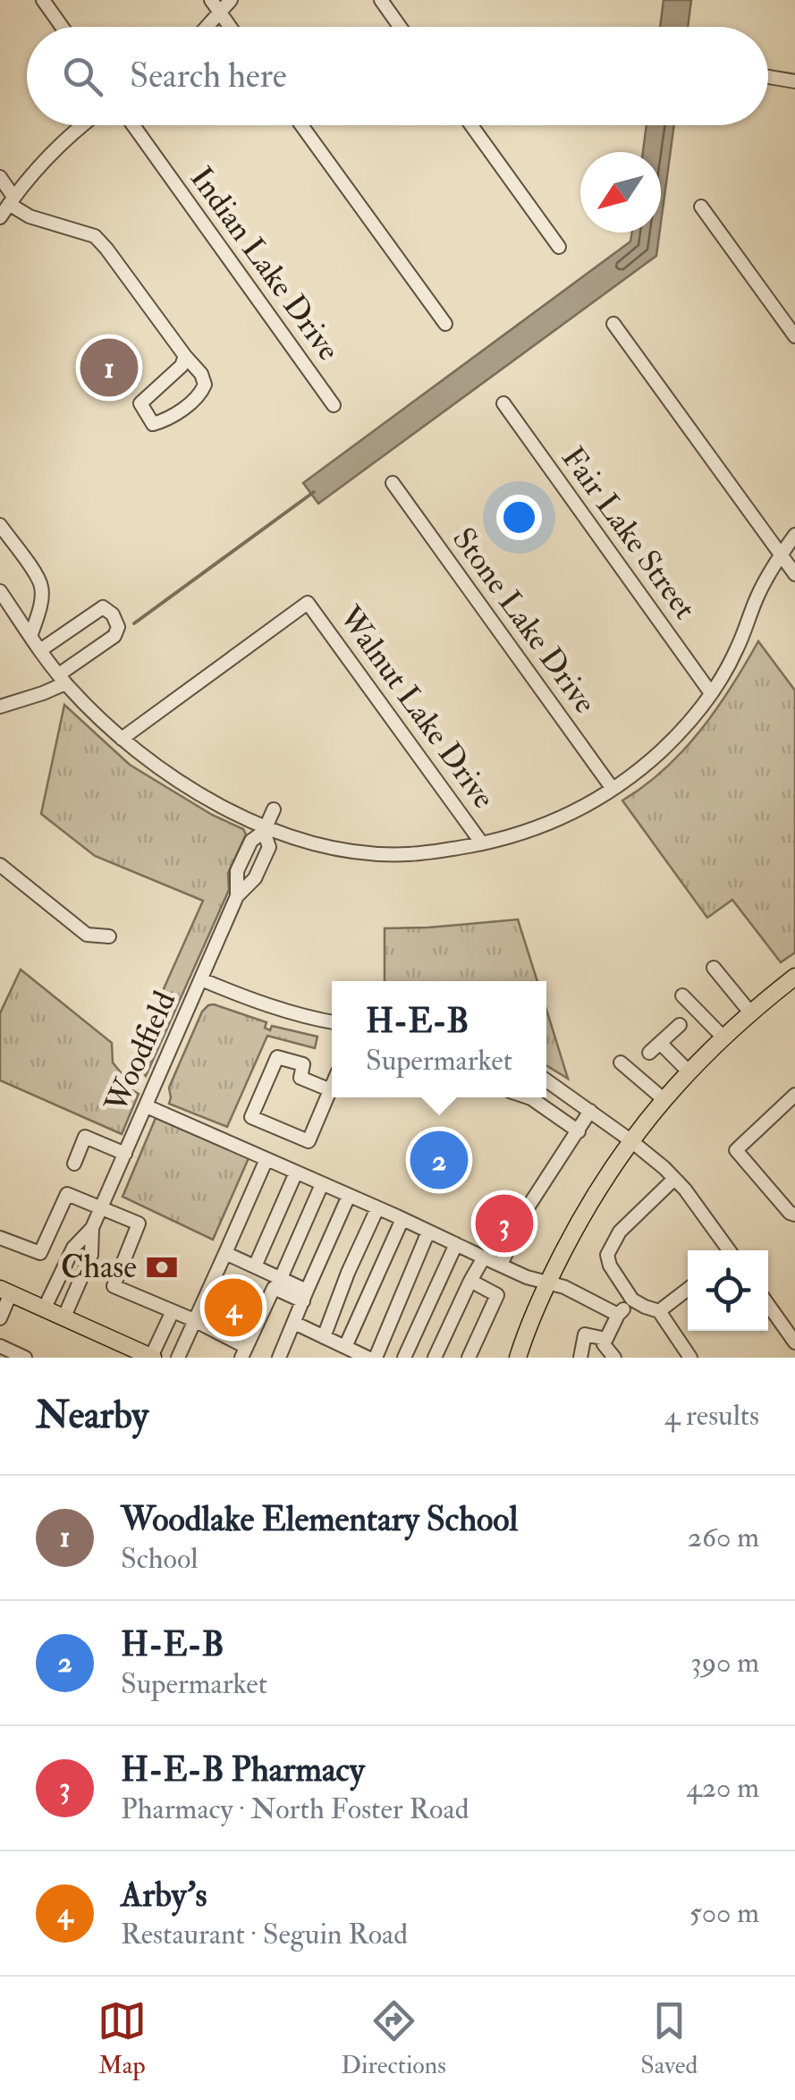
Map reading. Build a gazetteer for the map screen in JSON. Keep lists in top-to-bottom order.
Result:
{
  "streets": {
    "street": [
      "Indian Lake Drive",
      "Fair Lake Street",
      "Stone Lake Drive",
      "Walnut Lake Drive",
      "Woodfield"
    ]
  },
  "places": {
    "bank": ["Chase"]
  },
  "north": "bottom left",
  "page": {
    "search": "Search here",
    "pins": [
      "1",
      "2",
      "3",
      "4"
    ],
    "popup": ["H-E-B", "Supermarket"],
    "heading": ["Nearby", "4 results"],
    "list": [
      {
        "mark": "1",
        "name": "Woodlake Elementary School",
        "note": "School",
        "value": "260 m"
      },
      {
        "mark": "2",
        "name": "H-E-B",
        "note": "Supermarket",
        "value": "390 m"
      },
      {
        "mark": "3",
        "name": "H-E-B Pharmacy",
        "note": "Pharmacy · North Foster Road",
        "value": "420 m"
      },
      {
        "mark": "4",
        "name": "Arby's",
        "note": "Restaurant · Seguin Road",
        "value": "500 m"
      }
    ],
    "nav": ["Map", "Directions", "Saved"]
  }
}
